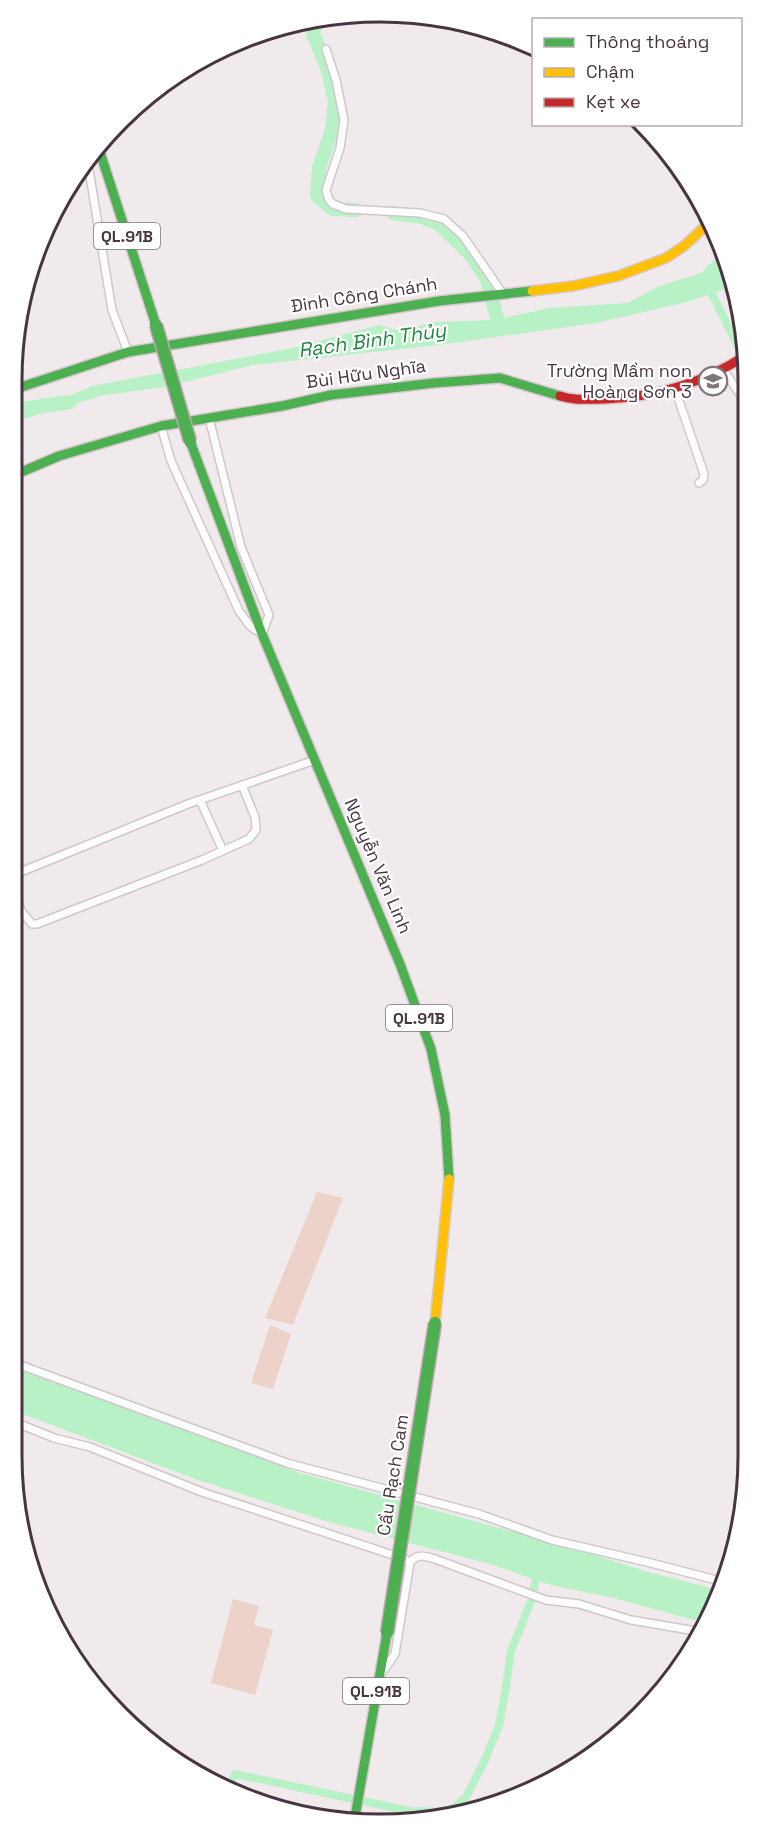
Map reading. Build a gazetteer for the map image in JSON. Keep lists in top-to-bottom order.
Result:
{
  "streets": {
    "main road": [
      "QL.91B",
      "Đinh Công Chánh",
      "Bùi Hữu Nghĩa",
      "Nguyễn Văn Linh",
      "Cầu Rạch Cam"
    ]
  },
  "crossings": [
    ["QL.91B", "Cầu Rạch Cam"],
    ["Nguyễn Văn Linh", "Cầu Rạch Cam"]
  ],
  "water": ["Rạch Bình Thủy"],
  "places": {
    "school or university": ["Trường Mầm non Hoàng Sơn 3"]
  },
  "legend": ["Thông thoáng", "Chậm", "Kẹt xe"]
}
